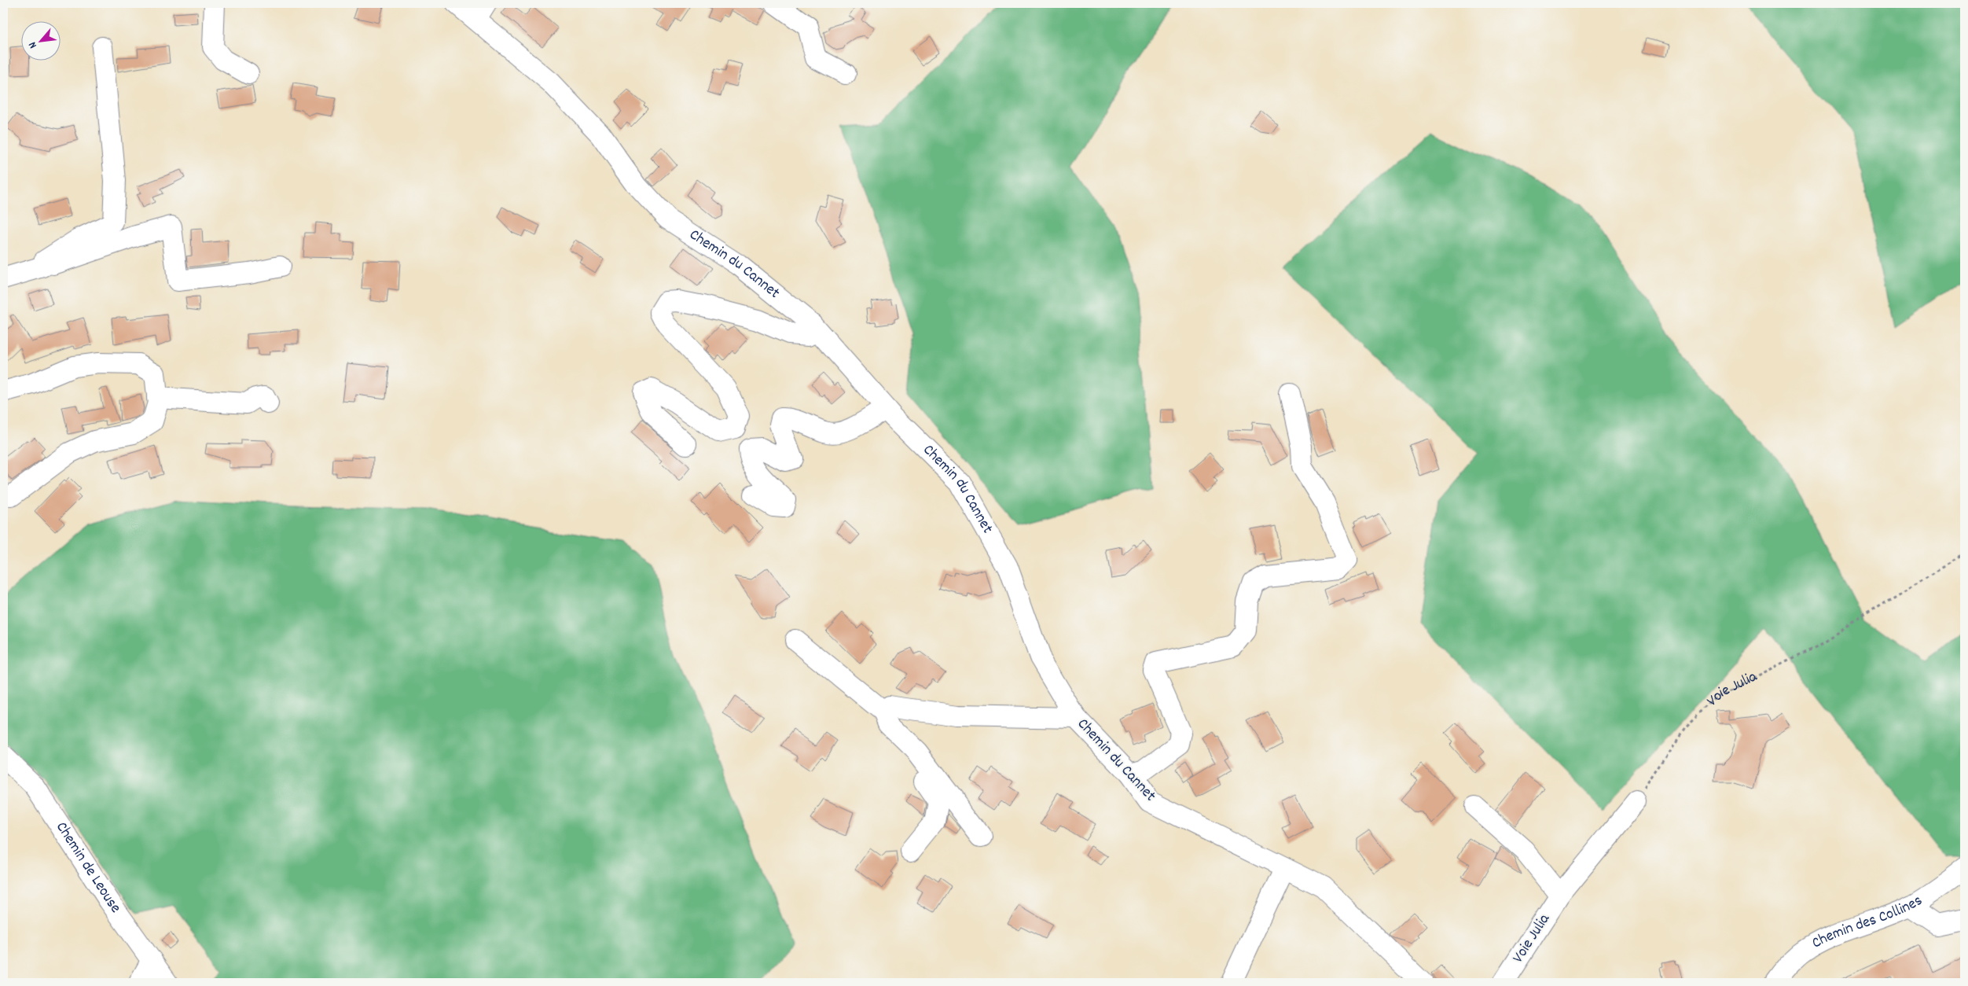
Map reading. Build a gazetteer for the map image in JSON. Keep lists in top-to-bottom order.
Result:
{
  "streets": {
    "street": [
      "Chemin du Cannet",
      "Voie Julia",
      "Chemin de Leouse",
      "Chemin des Collines"
    ]
  },
  "north": "bottom left"
}
